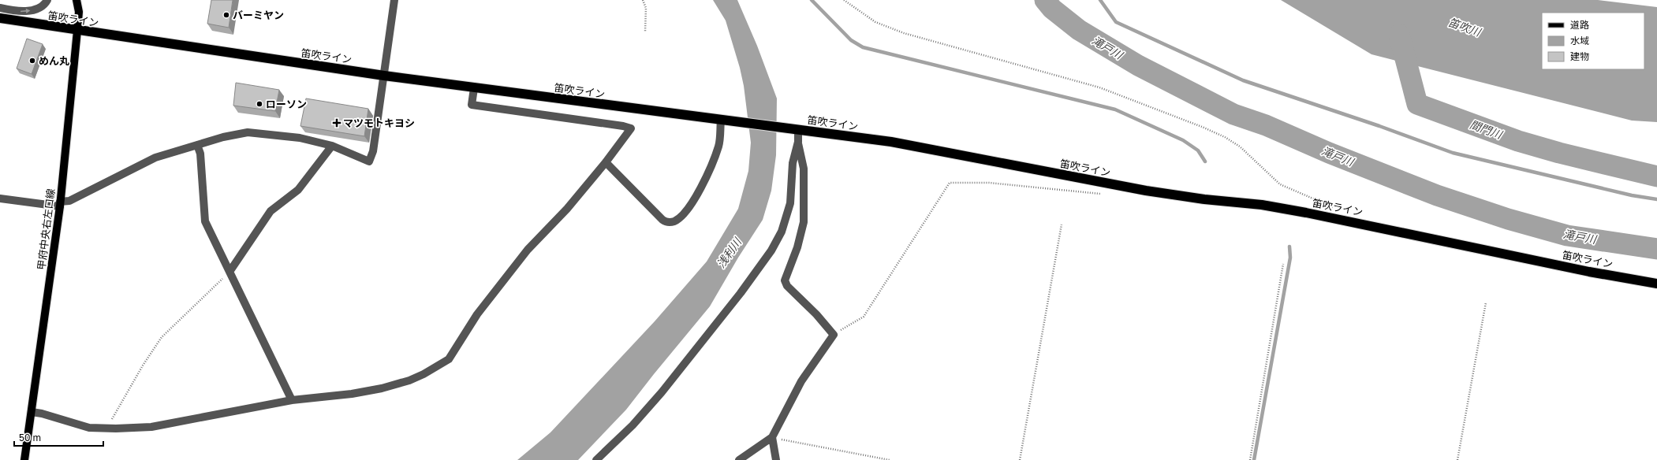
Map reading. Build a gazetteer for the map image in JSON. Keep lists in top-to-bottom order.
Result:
{
  "streets": {
    "highway": ["笛吹ライン"],
    "main road": ["甲府中央右左口線"]
  },
  "crossings": [
    ["笛吹ライン", "甲府中央右左口線"]
  ],
  "water": [
    "笛吹川",
    "滝戸川",
    "間門川",
    "浅利川"
  ],
  "places": {
    "other": ["バーミヤン", "めん丸", "ローソン"],
    "health": ["マツモトキヨシ"]
  },
  "legend": ["道路", "水域", "建物"],
  "scale_bar": "50 m"
}
